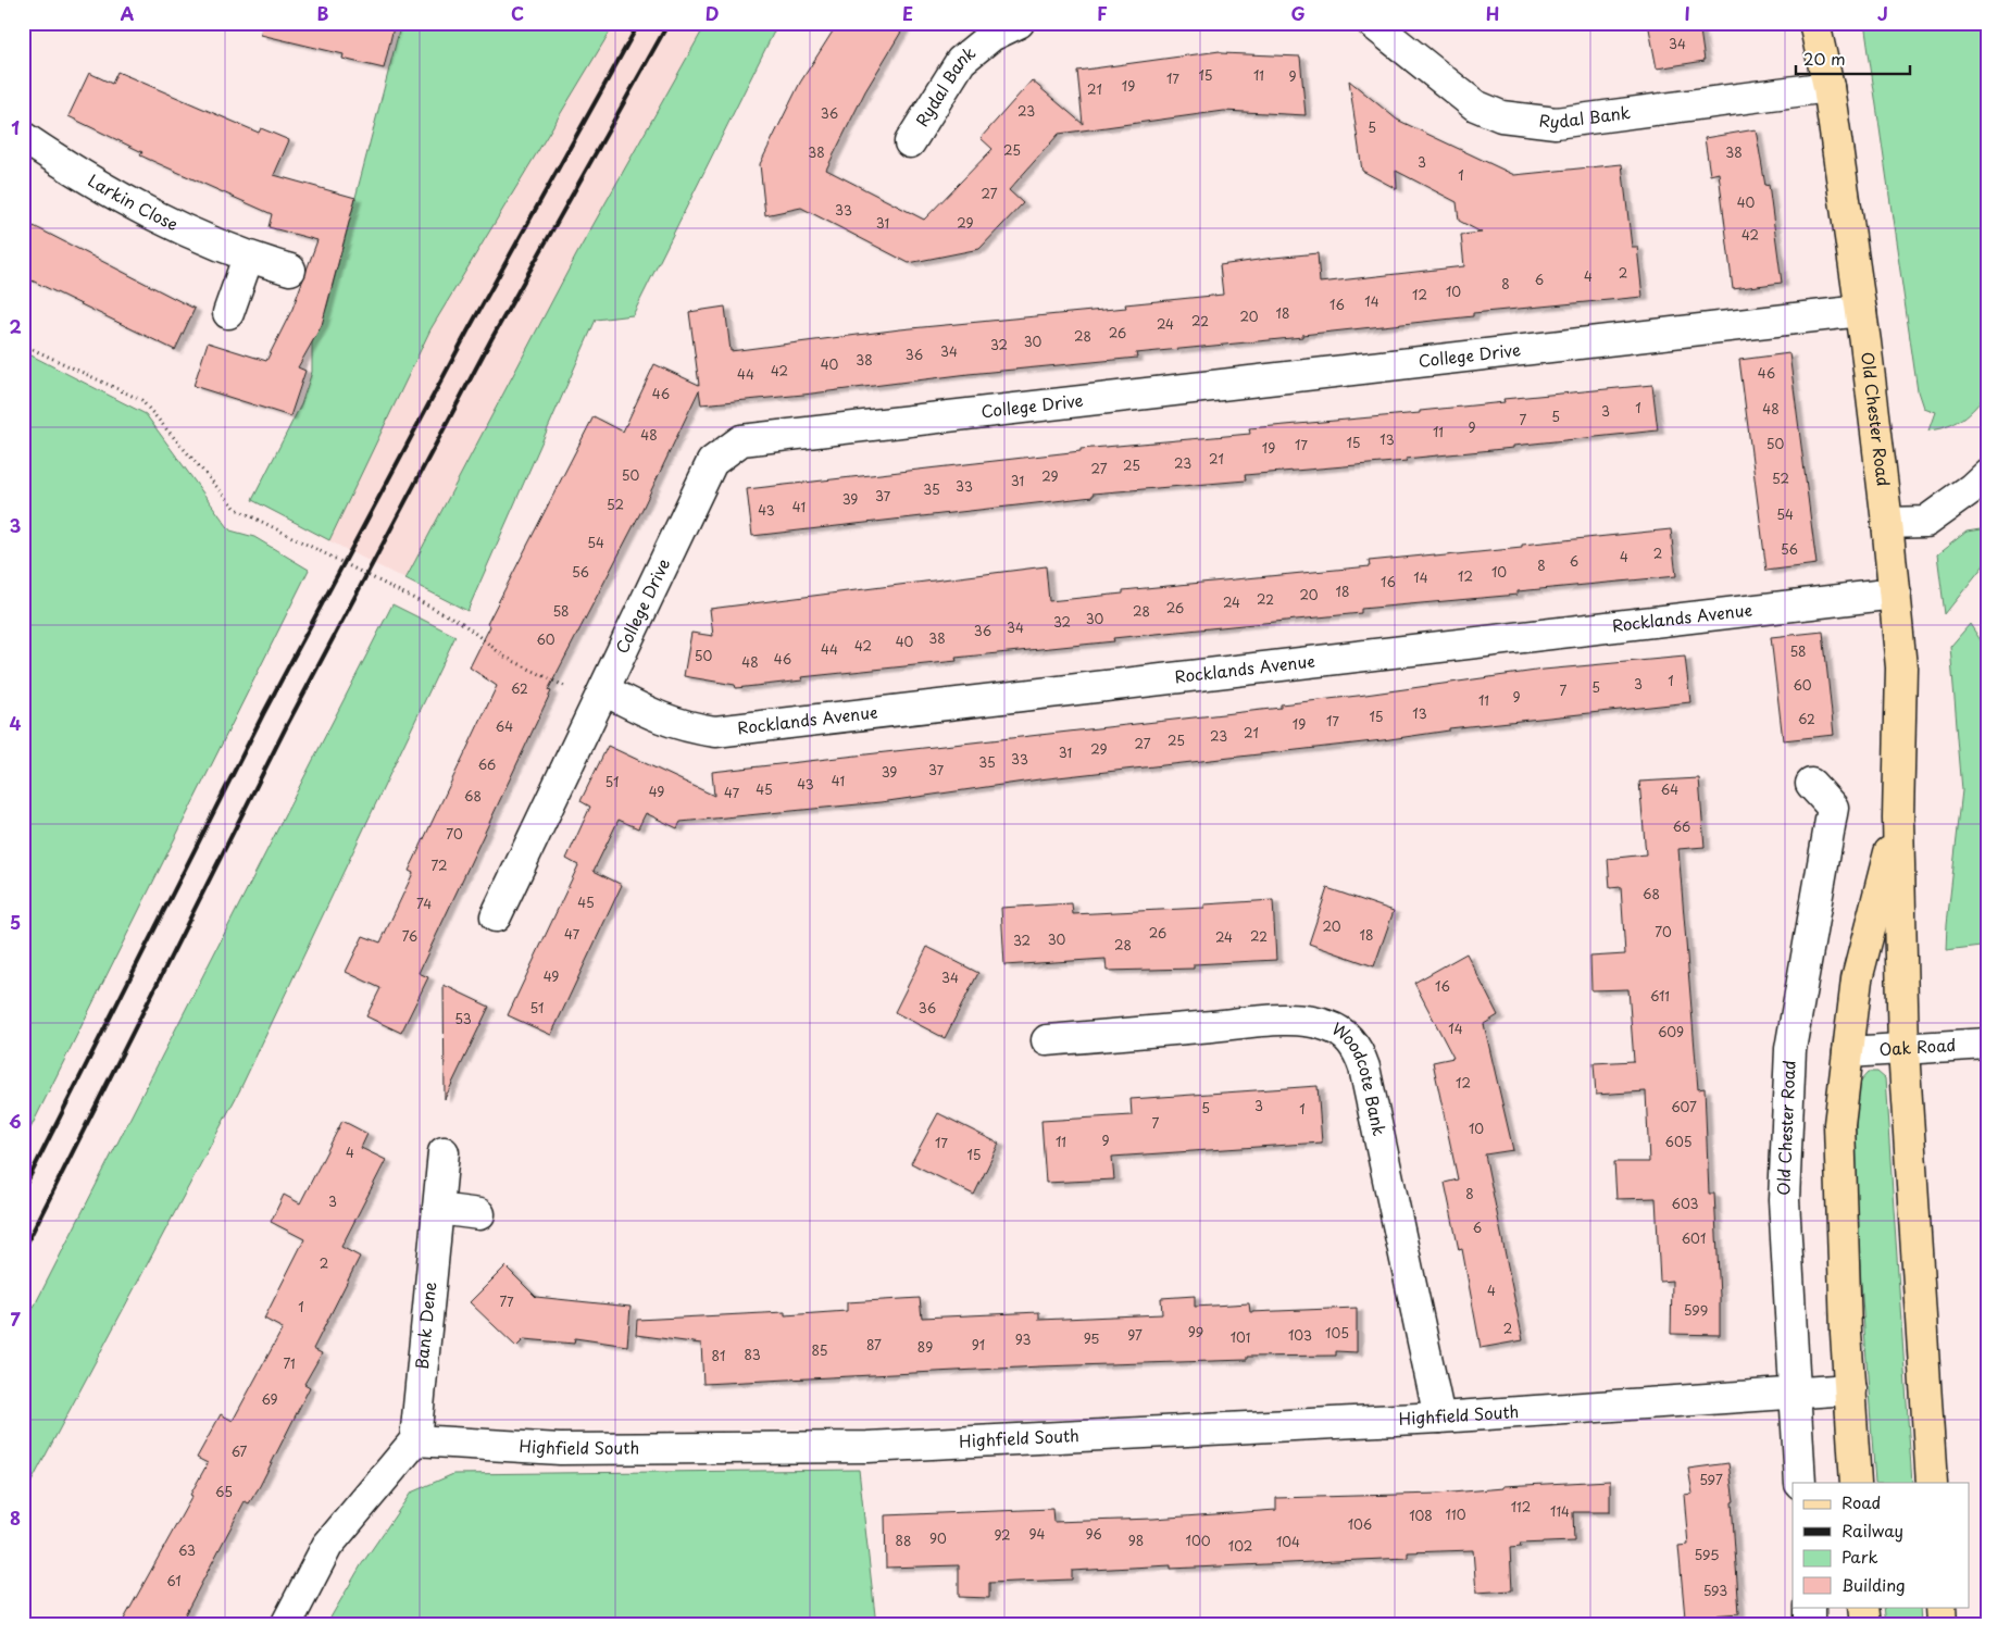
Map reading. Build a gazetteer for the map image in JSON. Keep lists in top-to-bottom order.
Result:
{
  "streets": {
    "main road": ["Old Chester Road"],
    "street": [
      "Rydal Bank",
      "Larkin Close",
      "College Drive",
      "Rocklands Avenue",
      "Oak Road",
      "Woodcote Bank",
      "Bank Dene",
      "Highfield South"
    ]
  },
  "crossings": [
    ["Rydal Bank", "Old Chester Road"],
    ["College Drive", "Old Chester Road"],
    ["College Drive", "Rocklands Avenue"],
    ["Old Chester Road", "Rocklands Avenue"],
    ["Old Chester Road", "Oak Road"],
    ["Old Chester Road", "Highfield South"],
    ["Woodcote Bank", "Highfield South"],
    ["Bank Dene", "Highfield South"]
  ],
  "house_numbers": [
    "34",
    "15",
    "11",
    "9",
    "17",
    "19",
    "21",
    "23",
    "36",
    "5",
    "25",
    "38",
    "38",
    "3",
    "1",
    "27",
    "40",
    "33",
    "31",
    "29",
    "42",
    "2",
    "4",
    "6",
    "8",
    "10",
    "12",
    "14",
    "16",
    "18",
    "20",
    "22",
    "24",
    "26",
    "28",
    "30",
    "32",
    "34",
    "36",
    "38",
    "40",
    "42",
    "46",
    "44",
    "46",
    "1",
    "48",
    "3",
    "5",
    "7",
    "9",
    "11",
    "48",
    "13",
    "15",
    "50",
    "17",
    "19",
    "21",
    "23",
    "25",
    "27",
    "50",
    "29",
    "52",
    "31",
    "33",
    "35",
    "37",
    "39",
    "52",
    "41",
    "43",
    "54",
    "54",
    "56",
    "2",
    "4",
    "6",
    "8",
    "56",
    "10",
    "12",
    "14",
    "16",
    "18",
    "20",
    "22",
    "24",
    "26",
    "58",
    "28",
    "30",
    "32",
    "34",
    "36",
    "38",
    "60",
    "40",
    "42",
    "44",
    "58",
    "50",
    "46",
    "48",
    "1",
    "3",
    "60",
    "5",
    "62",
    "7",
    "9",
    "11",
    "13",
    "15",
    "62",
    "17",
    "19",
    "64",
    "21",
    "23",
    "25",
    "27",
    "29",
    "31",
    "33",
    "35",
    "66",
    "37",
    "39",
    "41",
    "51",
    "43",
    "45",
    "64",
    "49",
    "47",
    "68",
    "66",
    "70",
    "72",
    "68",
    "45",
    "74",
    "20",
    "70",
    "26",
    "47",
    "18",
    "76",
    "22",
    "24",
    "30",
    "32",
    "28",
    "49",
    "34",
    "16",
    "611",
    "51",
    "36",
    "53",
    "14",
    "609",
    "12",
    "3",
    "607",
    "5",
    "1",
    "7",
    "10",
    "9",
    "11",
    "605",
    "17",
    "4",
    "15",
    "8",
    "3",
    "603",
    "6",
    "601",
    "2",
    "4",
    "77",
    "1",
    "599",
    "2",
    "99",
    "105",
    "97",
    "103",
    "101",
    "95",
    "93",
    "87",
    "91",
    "89",
    "85",
    "83",
    "81",
    "71",
    "69",
    "67",
    "597",
    "65",
    "112",
    "114",
    "110",
    "108",
    "106",
    "94",
    "96",
    "92",
    "90",
    "88",
    "98",
    "100",
    "104",
    "102",
    "63",
    "595",
    "61",
    "593"
  ],
  "legend": [
    "Road",
    "Railway",
    "Park",
    "Building"
  ],
  "scale_bar": "20 m",
  "grid": {
    "columns": [
      "A",
      "B",
      "C",
      "D",
      "E",
      "F",
      "G",
      "H",
      "I",
      "J"
    ],
    "rows": [
      "1",
      "2",
      "3",
      "4",
      "5",
      "6",
      "7",
      "8"
    ]
  }
}
